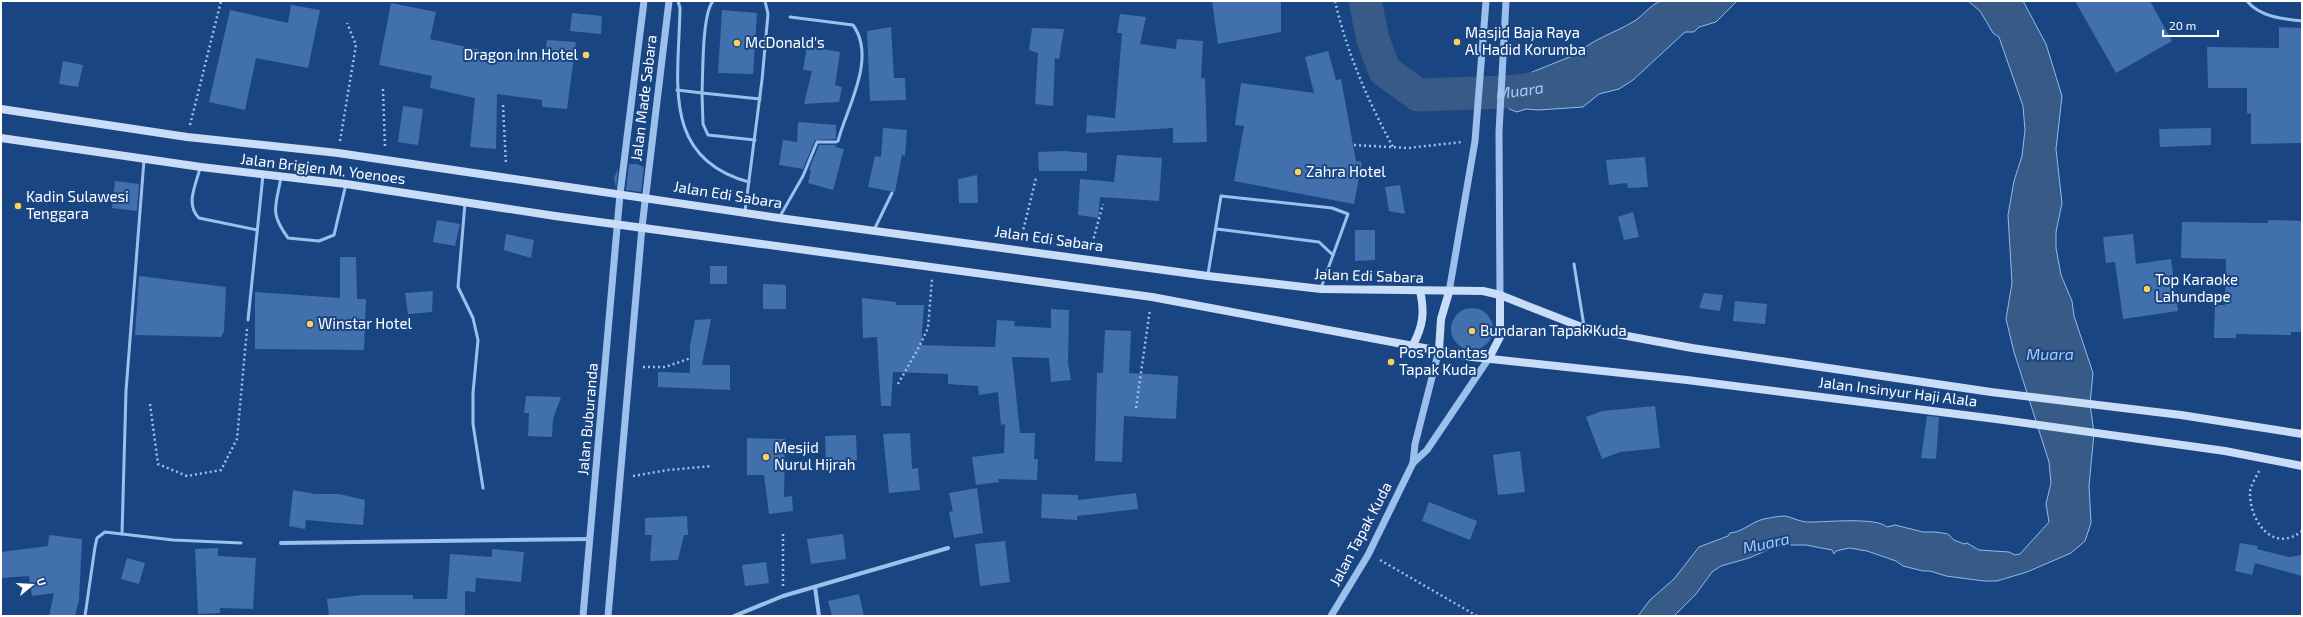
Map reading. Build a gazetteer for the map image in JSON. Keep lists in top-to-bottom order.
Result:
{
  "streets": {
    "main road": ["Jalan Brigjen M. Yoenoes", "Jalan Edi Sabara", "Jalan Insinyur Haji Alala"],
    "street": ["Jalan Made Sabara", "Jalan Buburanda", "Jalan Tapak Kuda"]
  },
  "crossings": [
    ["Jalan Made Sabara", "Jalan Brigjen M. Yoenoes"],
    ["Jalan Made Sabara", "Jalan Edi Sabara"],
    ["Jalan Made Sabara", "Jalan Buburanda"],
    ["Jalan Brigjen M. Yoenoes", "Jalan Edi Sabara"],
    ["Jalan Brigjen M. Yoenoes", "Jalan Buburanda"],
    ["Jalan Edi Sabara", "Jalan Insinyur Haji Alala"],
    ["Jalan Edi Sabara", "Jalan Tapak Kuda"],
    ["Jalan Insinyur Haji Alala", "Jalan Tapak Kuda"]
  ],
  "water": ["Muara"],
  "places": [
    "Masjid Baja Raya Al Hadid Korumba",
    "McDonald's",
    "Dragon Inn Hotel",
    "Zahra Hotel",
    "Kadin Sulawesi Tenggara",
    "Top Karaoke Lahundape",
    "Winstar Hotel",
    "Bundaran Tapak Kuda",
    "Pos Polantas Tapak Kuda",
    "Mesjid Nurul Hijrah"
  ],
  "scale_bar": "20 m",
  "north": "right"
}
